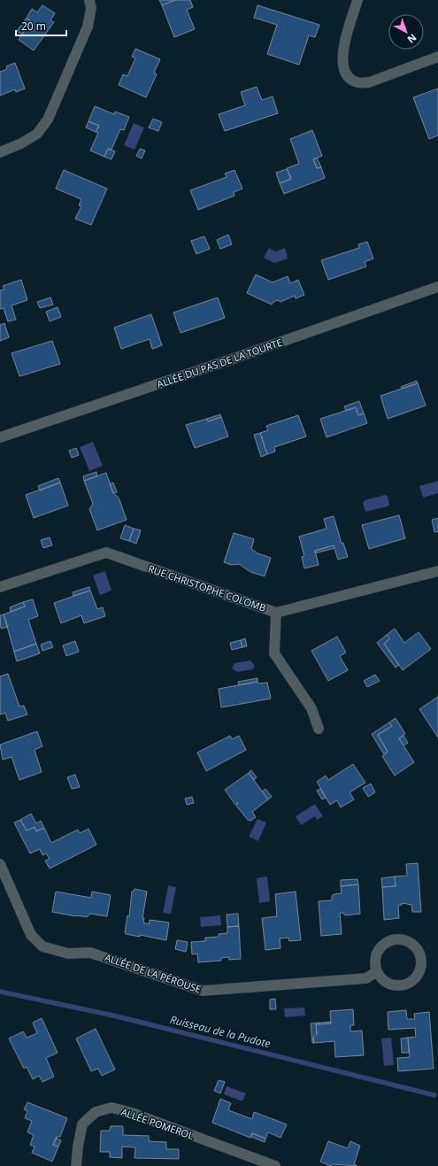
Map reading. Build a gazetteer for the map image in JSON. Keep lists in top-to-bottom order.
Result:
{
  "streets": {
    "street": [
      "ALLÉE DU PAS DE LA TOURTE",
      "RUE CHRISTOPHE COLOMB",
      "ALLÉE DE LA PÉROUSE",
      "ALLÉE POMEROL"
    ]
  },
  "water": ["Ruisseau de la Pudote"],
  "scale_bar": "20 m",
  "north": "bottom right"
}
